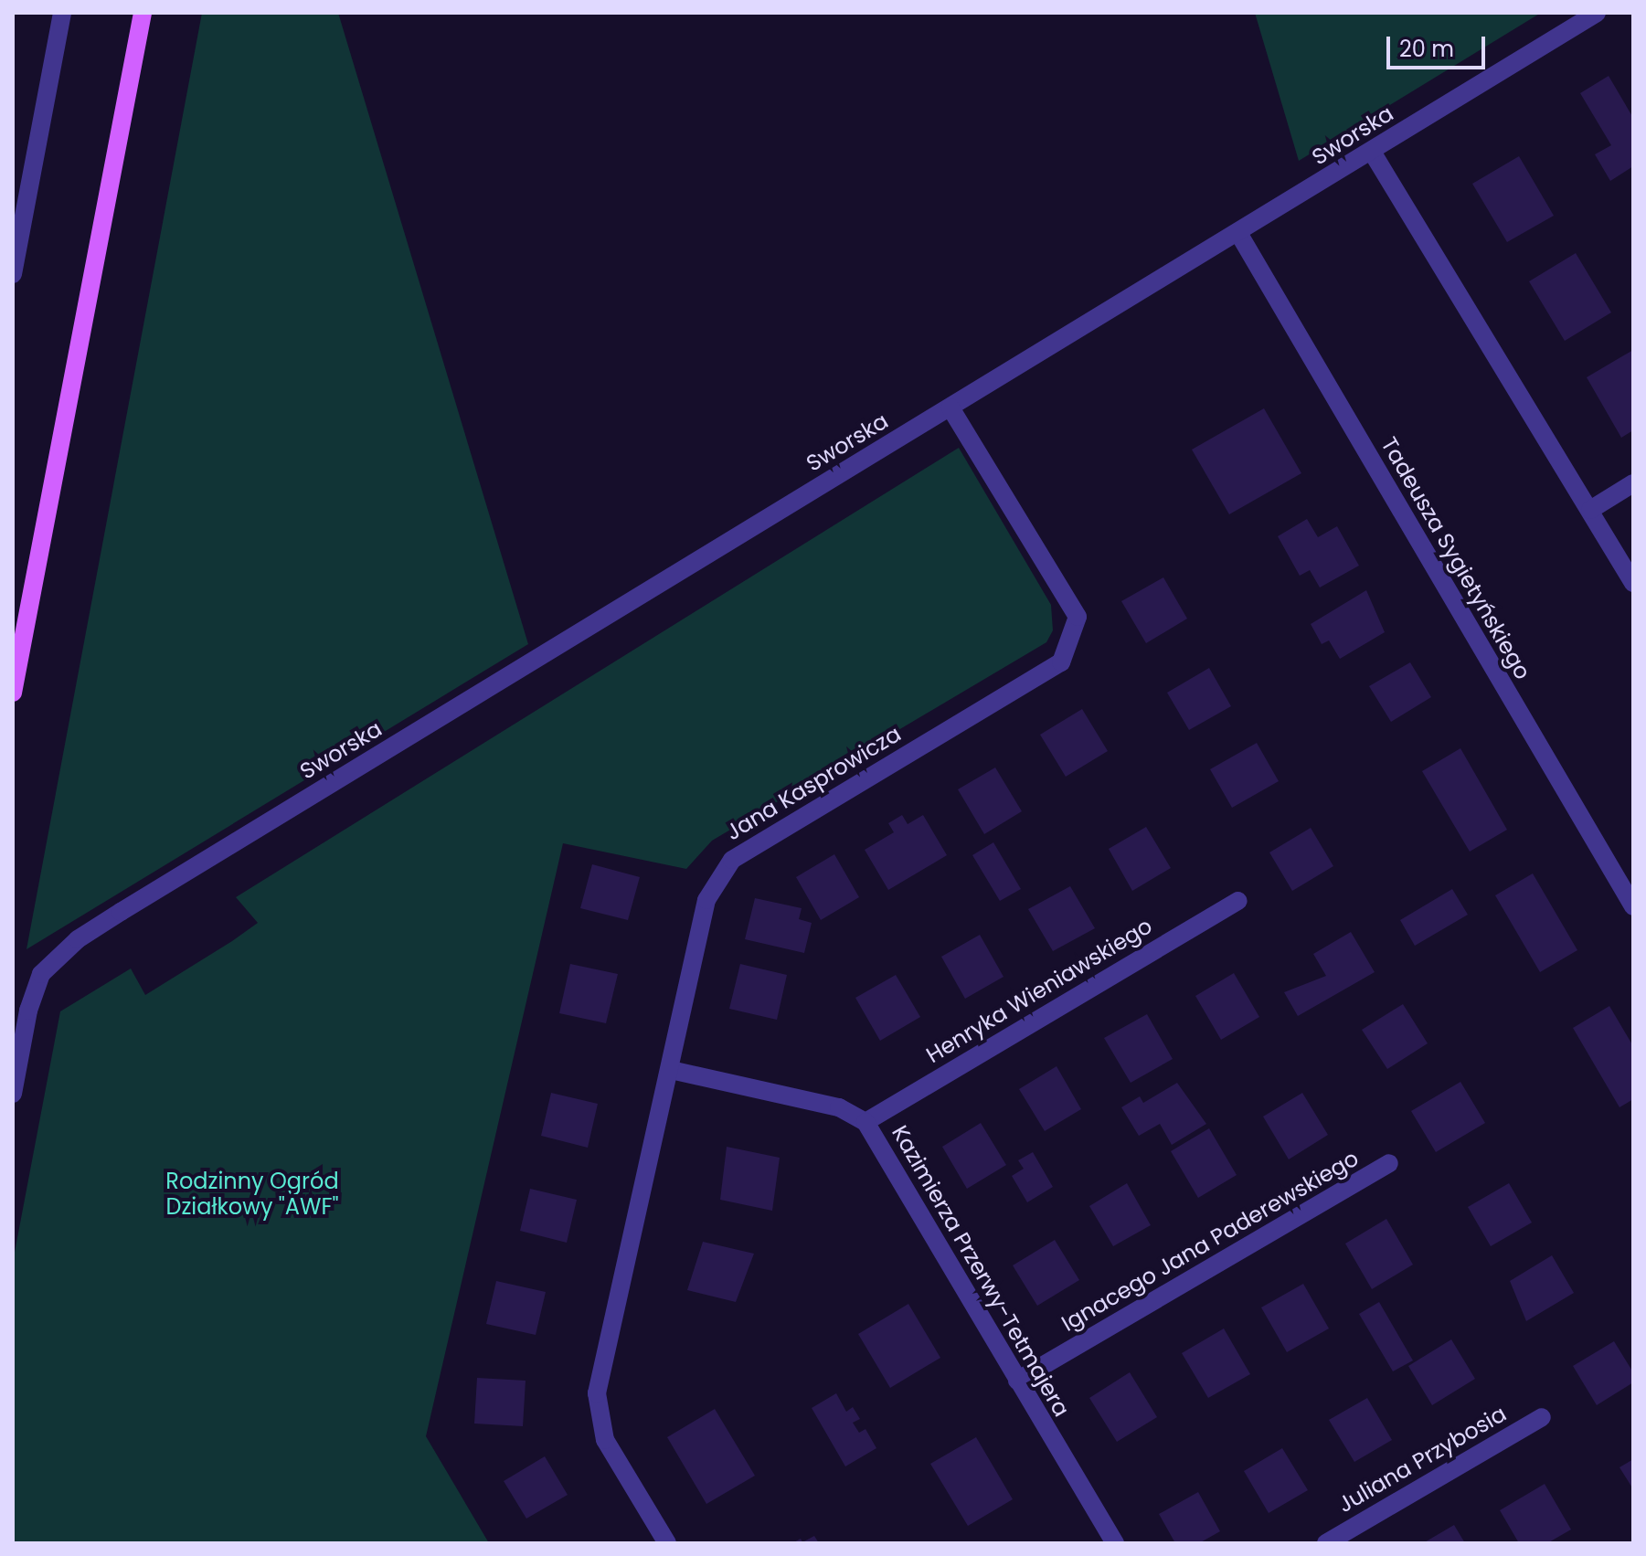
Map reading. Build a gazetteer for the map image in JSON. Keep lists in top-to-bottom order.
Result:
{
  "streets": {
    "street": [
      "Sworska",
      "Tadeusza Sygietyńskiego",
      "Jana Kasprowicza",
      "Henryka Wieniawskiego",
      "Ignacego Jana Paderewskiego",
      "Kazimierza Przerwy-Tetmajera",
      "Juliana Przybosia"
    ]
  },
  "crossings": [
    ["Sworska", "Tadeusza Sygietyńskiego"],
    ["Sworska", "Jana Kasprowicza"],
    ["Jana Kasprowicza", "Kazimierza Przerwy-Tetmajera"],
    ["Henryka Wieniawskiego", "Kazimierza Przerwy-Tetmajera"],
    ["Ignacego Jana Paderewskiego", "Kazimierza Przerwy-Tetmajera"]
  ],
  "parks": ["Rodzinny Ogród Działkowy \"AWF\""],
  "scale_bar": "20 m"
}
